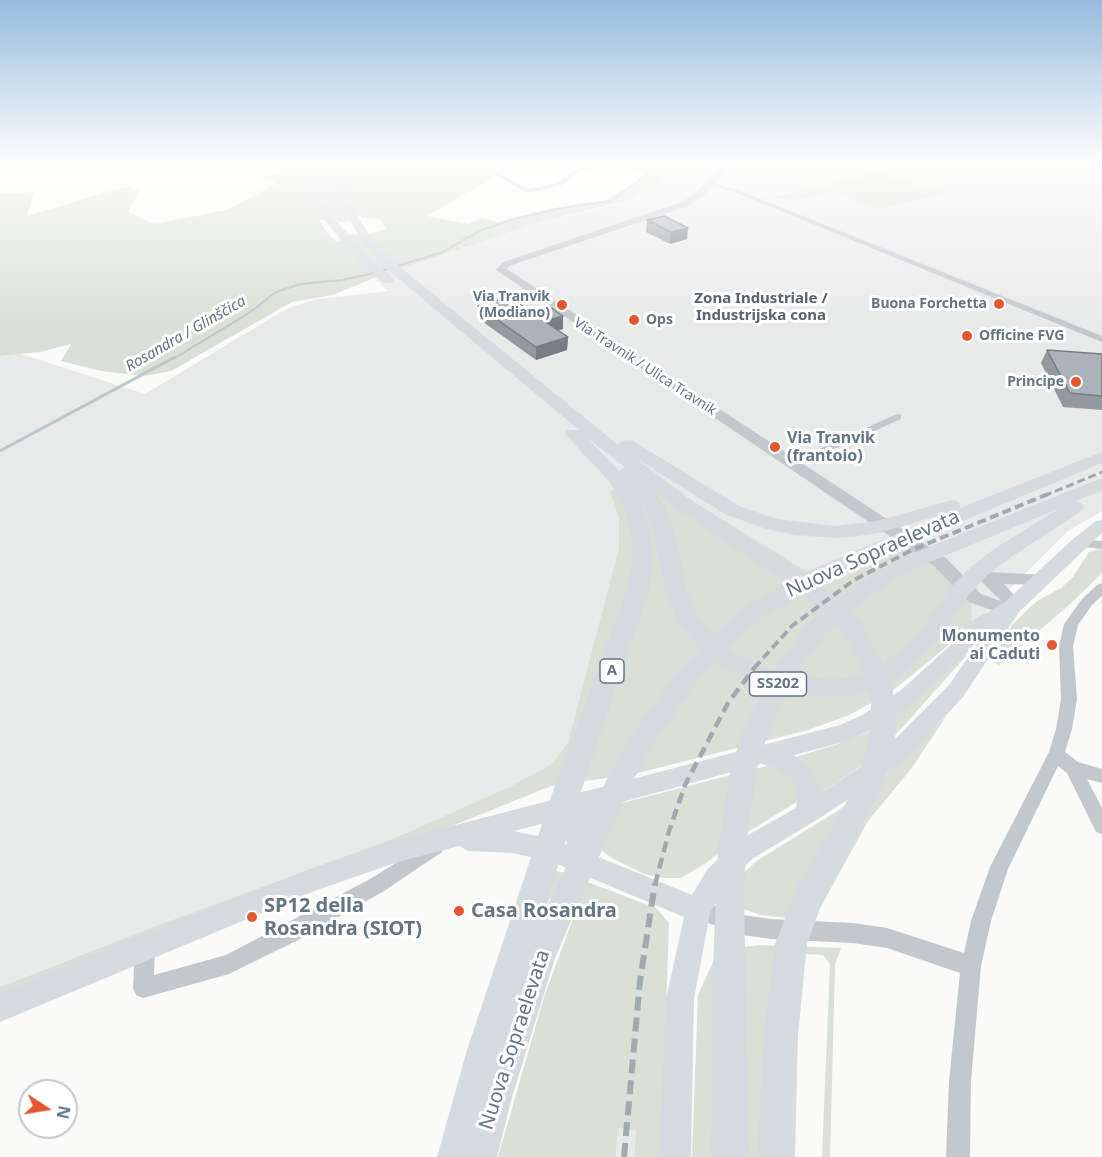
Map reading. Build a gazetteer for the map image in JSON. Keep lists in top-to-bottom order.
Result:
{
  "streets": {
    "main road": ["Nuova Sopraelevata", "A", "SS202"],
    "street": ["Via Travnik / Ulica Travnik"]
  },
  "districts": ["Zona Industriale / Industrijska cona"],
  "water": ["Rosandra / Glinščica"],
  "places": [
    "Buona Forchetta",
    "Via Tranvik (Modiano)",
    "Ops",
    "Officine FVG",
    "Principe",
    "Via Tranvik (frantoio)",
    "Monumento ai Caduti",
    "Casa Rosandra",
    "SP12 della Rosandra (SIOT)"
  ],
  "north": "right"
}
